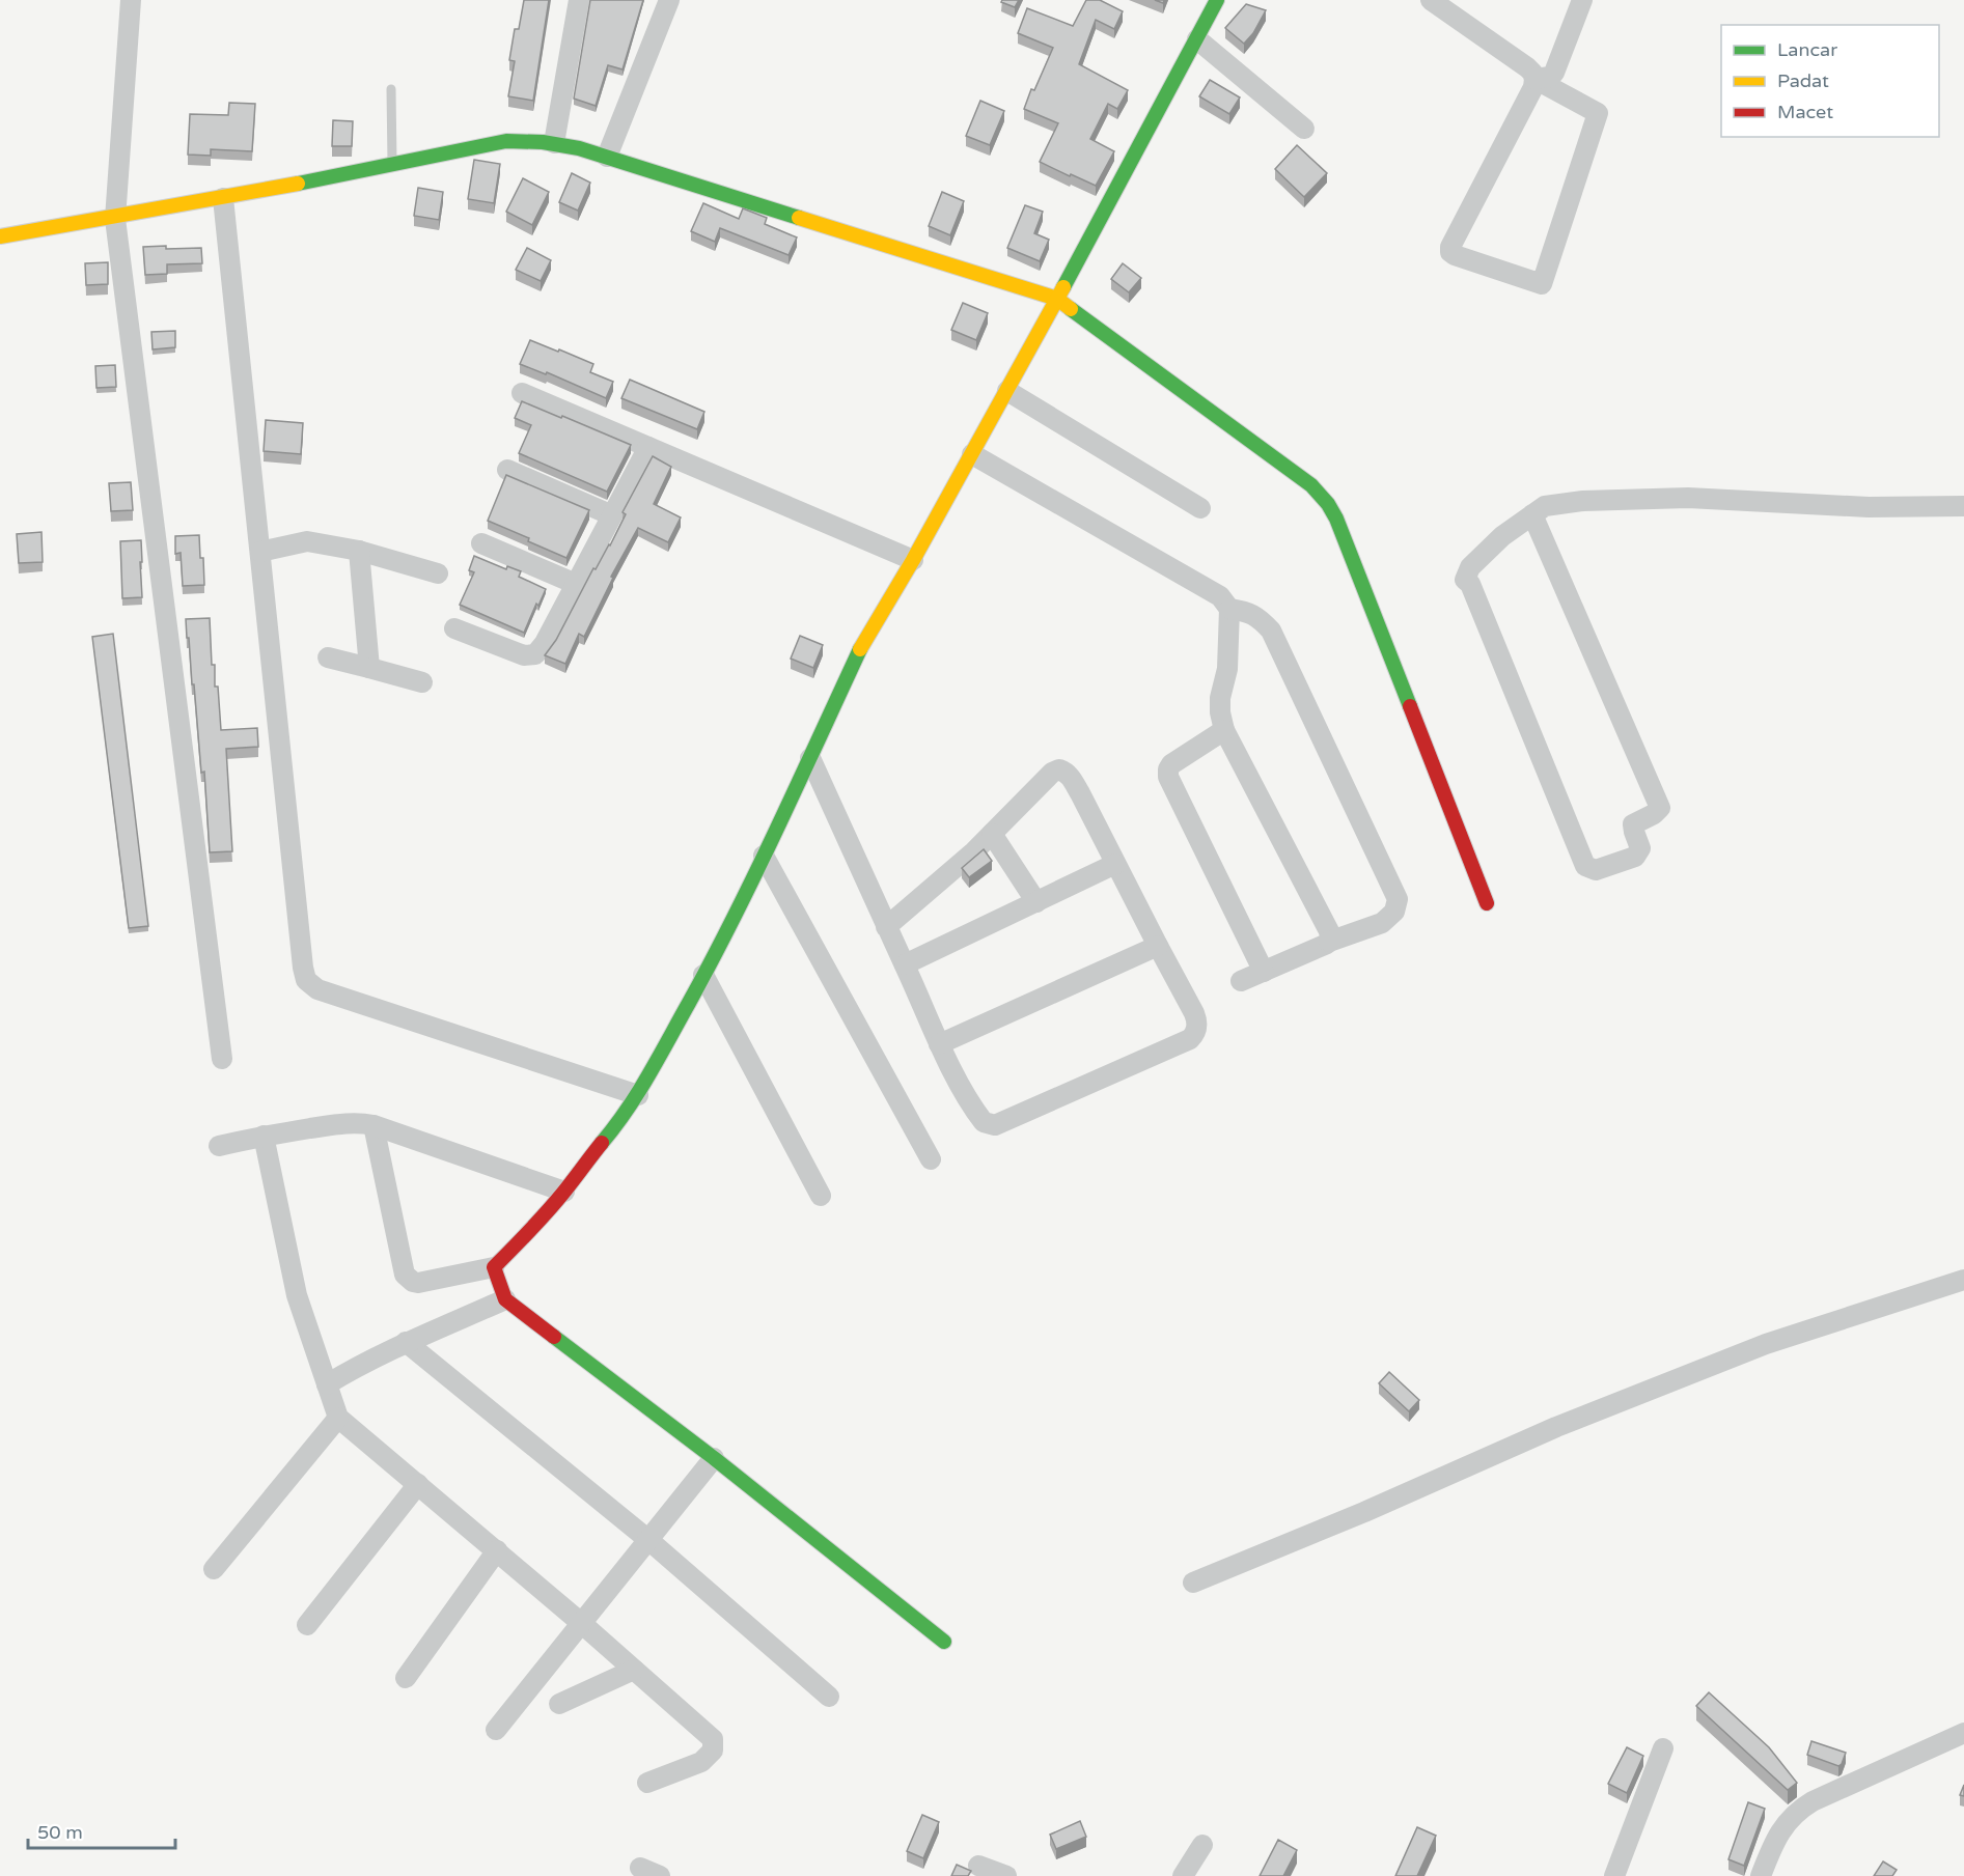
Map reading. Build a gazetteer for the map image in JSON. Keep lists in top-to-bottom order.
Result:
{
  "legend": ["Lancar", "Padat", "Macet"],
  "scale_bar": "50 m"
}
